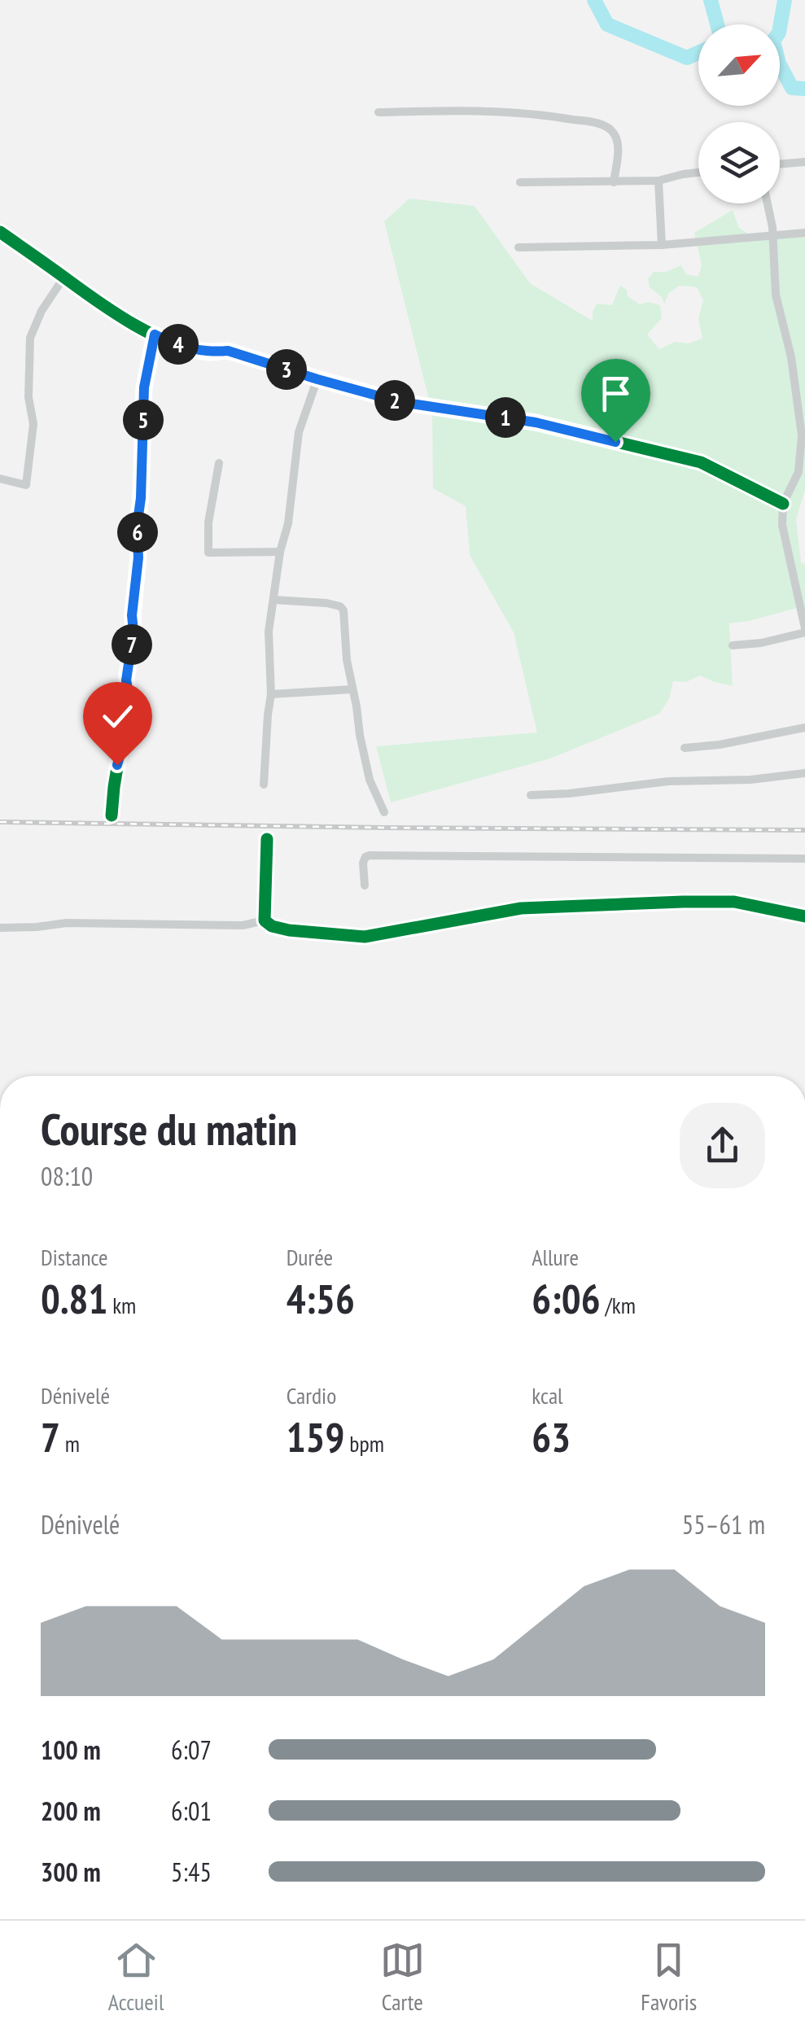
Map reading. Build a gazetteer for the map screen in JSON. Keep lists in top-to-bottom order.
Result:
{
  "north": "top right",
  "page": {
    "pins": [
      "4",
      "3",
      "2",
      "1",
      "5",
      "6",
      "7"
    ],
    "heading": ["Course du matin", "08:10"],
    "stats": [
      ["Distance", "0.81 km"],
      ["Durée", "4:56"],
      ["Allure", "6:06 /km"],
      ["Dénivelé", "7 m"],
      ["Cardio", "159 bpm"],
      ["kcal", "63"]
    ],
    "chart": ["Dénivelé", "55–61 m"],
    "list": [
      {
        "name": "100 m",
        "note": "6:07"
      },
      {
        "name": "200 m",
        "note": "6:01"
      },
      {
        "name": "300 m",
        "note": "5:45"
      }
    ],
    "tabs": ["Accueil", "Carte", "Favoris"]
  }
}
